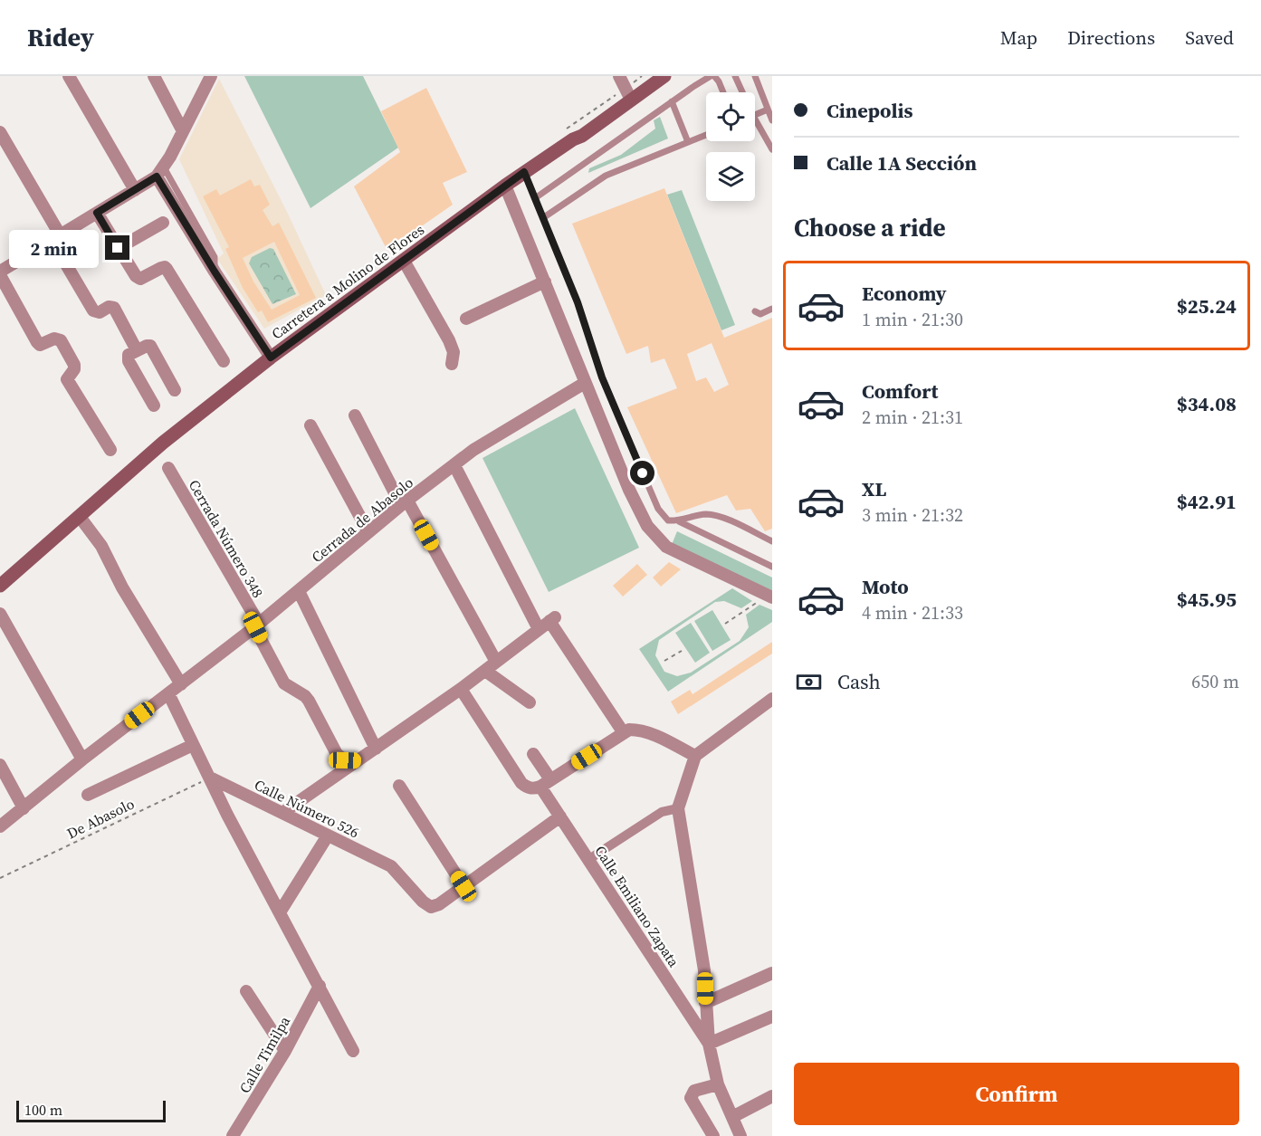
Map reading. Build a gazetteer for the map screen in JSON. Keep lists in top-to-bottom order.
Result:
{
  "streets": {
    "main road": ["Carretera a Molino de Flores"],
    "street": [
      "Cerrada de Abasolo",
      "Cerrada Número 348",
      "Calle Número 526",
      "Calle Emiliano Zapata",
      "Calle Timilpa"
    ],
    "path": ["De Abasolo"]
  },
  "crossings": [
    ["Cerrada de Abasolo", "Cerrada Número 348"],
    ["Calle Número 526", "De Abasolo"]
  ],
  "scale_bar": "100 m",
  "page": {
    "header": "Ridey",
    "nav": ["Map", "Directions", "Saved"],
    "banner": ["Cinepolis", "Calle 1A Sección"],
    "heading": "Choose a ride",
    "bubble": "2 min",
    "list": [
      {
        "name": "Economy",
        "note": "1 min · 21:30",
        "value": "$25.24"
      },
      {
        "name": "Comfort",
        "note": "2 min · 21:31",
        "value": "$34.08"
      },
      {
        "name": "XL",
        "note": "3 min · 21:32",
        "value": "$42.91"
      },
      {
        "name": "Moto",
        "note": "4 min · 21:33",
        "value": "$45.95"
      }
    ],
    "pay": ["Cash", "650 m"],
    "buttons": "Confirm",
    "scale": "100 m"
  }
}
